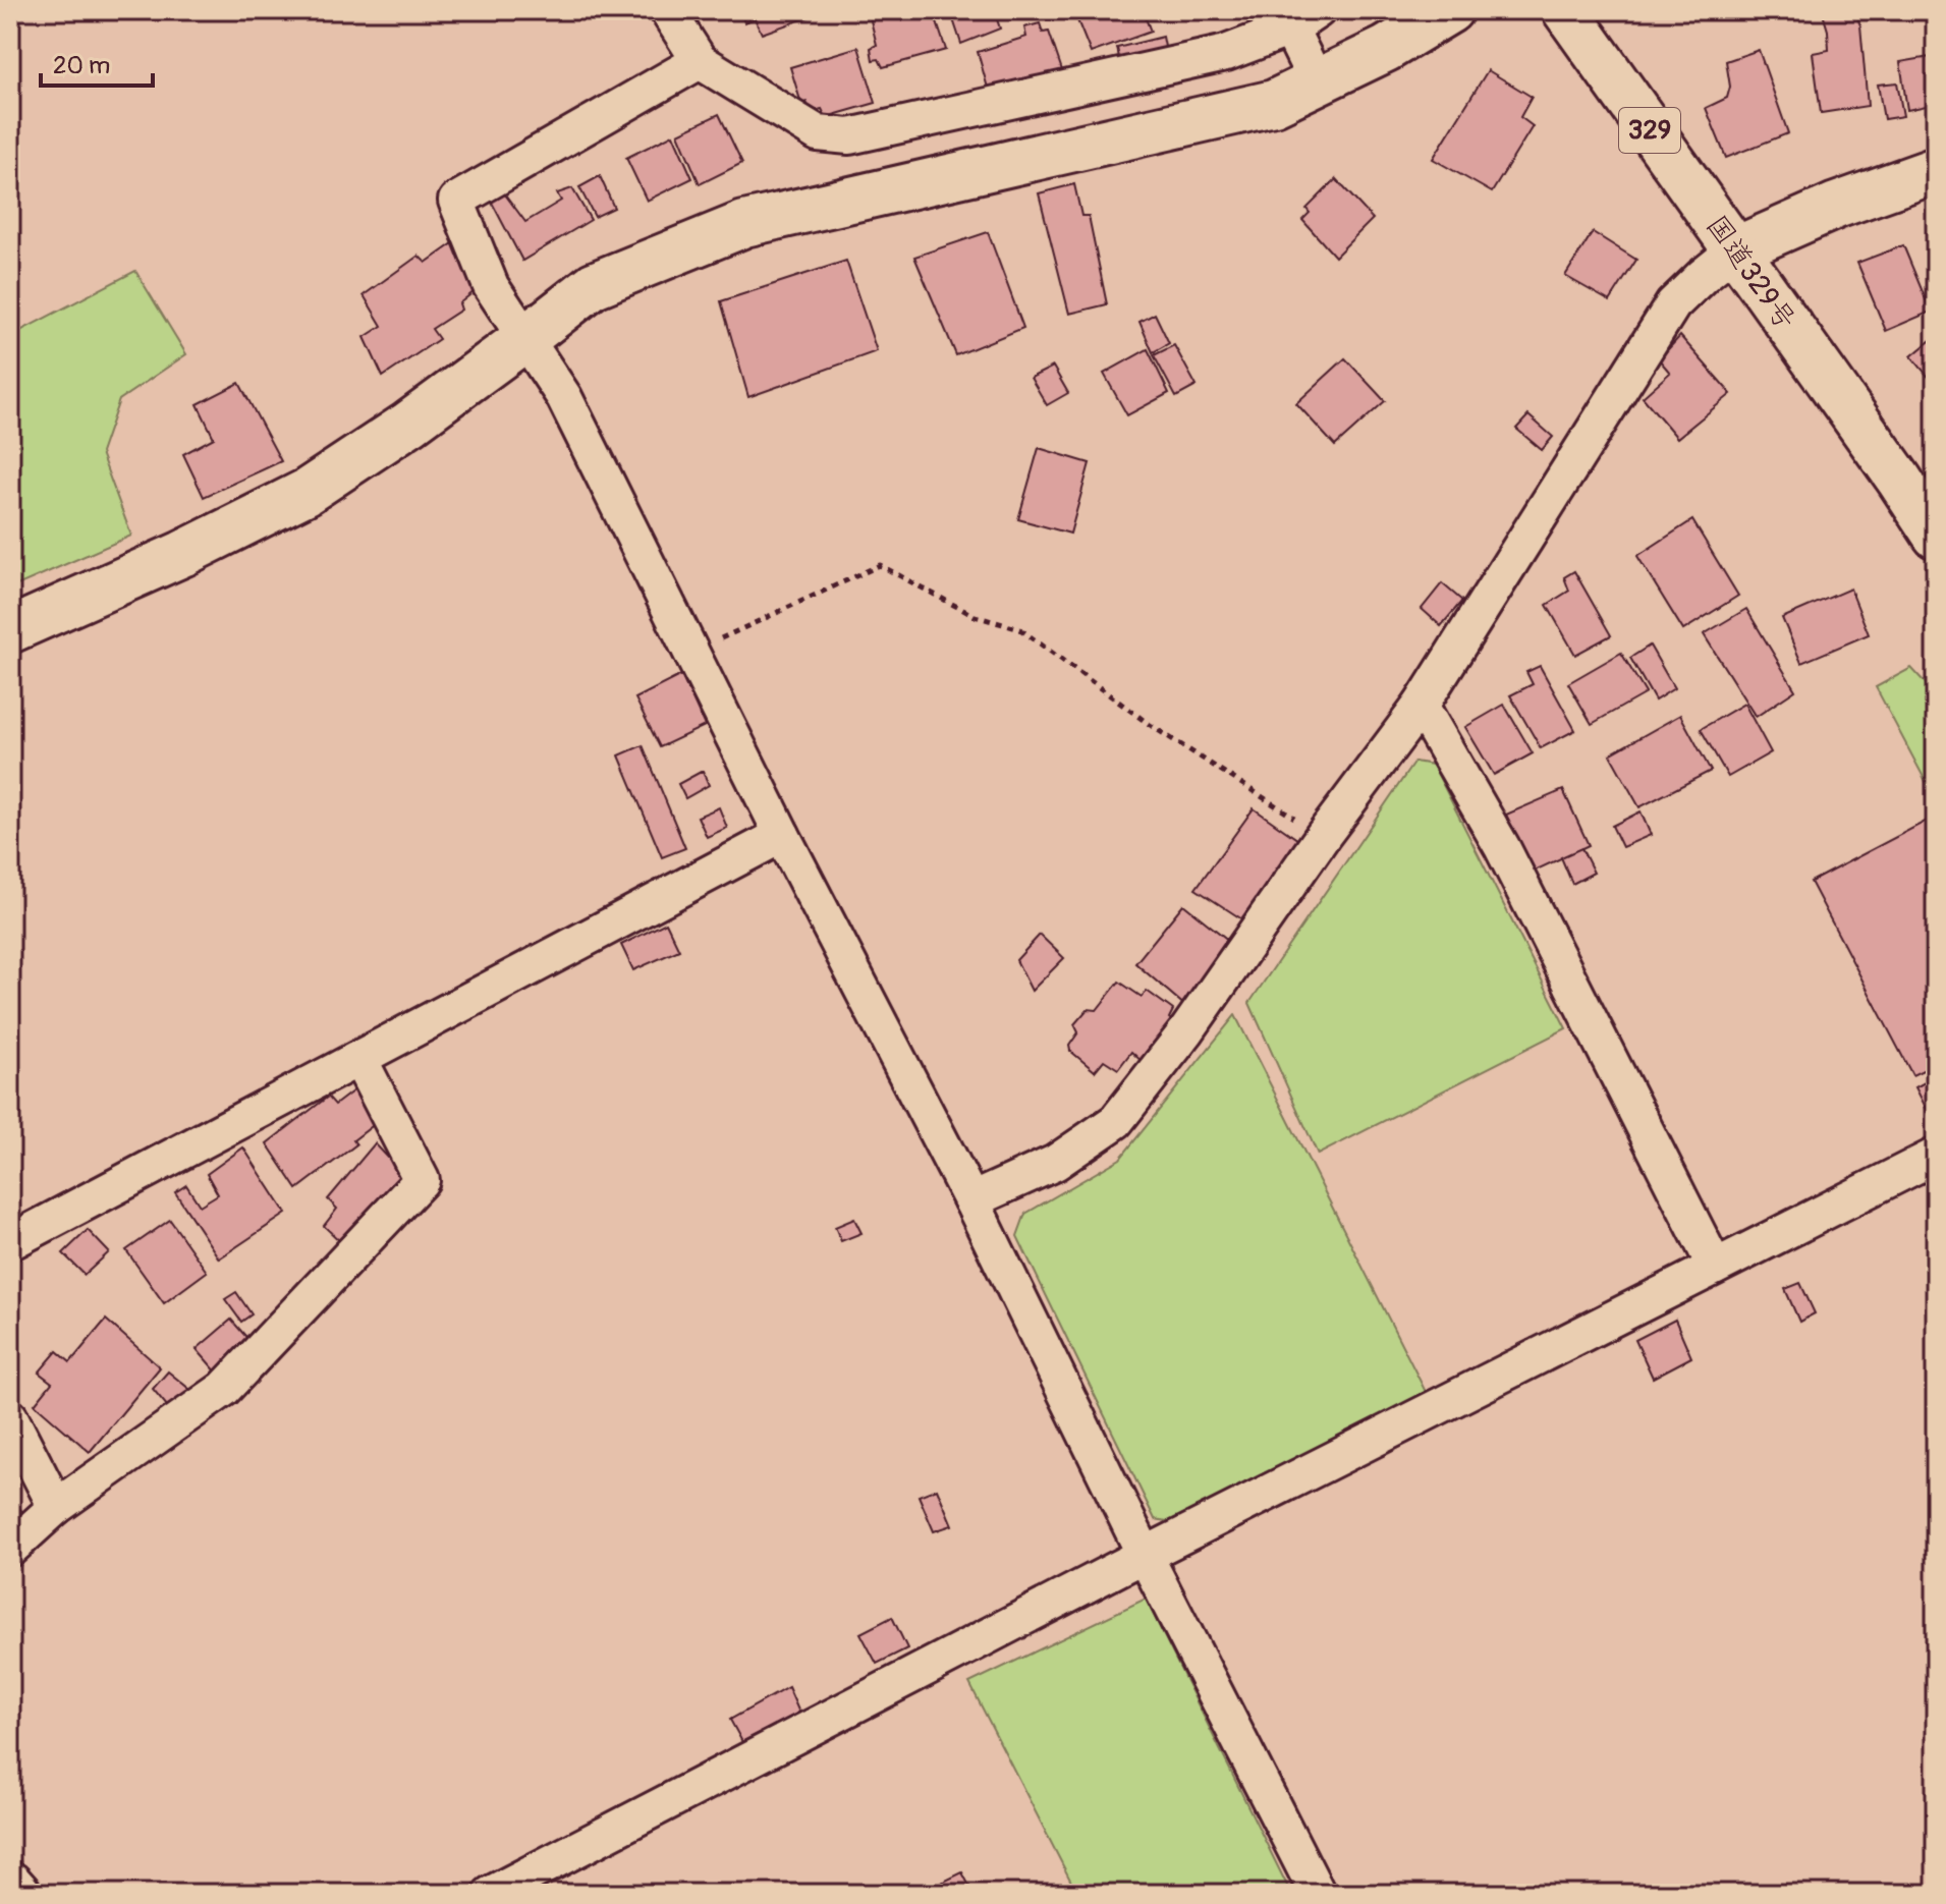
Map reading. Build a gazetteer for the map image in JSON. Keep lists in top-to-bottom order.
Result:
{
  "streets": {
    "main road": ["329", "国道329号"]
  },
  "scale_bar": "20 m"
}
